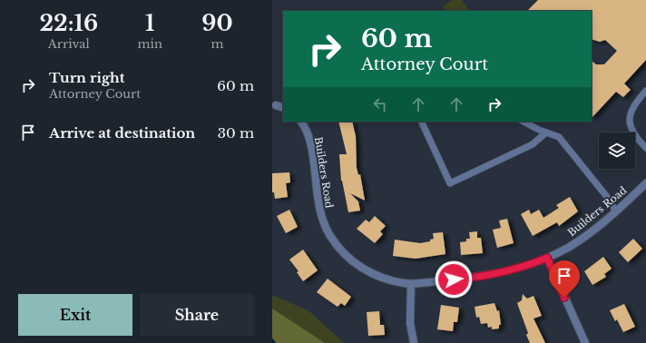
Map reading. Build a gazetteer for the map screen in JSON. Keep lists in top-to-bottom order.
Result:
{
  "streets": {
    "street": ["Builders Road"]
  },
  "page": {
    "eta": [
      "22:16",
      "Arrival",
      "1",
      "min",
      "90",
      "m"
    ],
    "turn": ["60 m", "Attorney Court"],
    "list": [
      {
        "name": "Turn right",
        "note": "Attorney Court",
        "value": "60 m"
      },
      {
        "name": "Arrive at destination",
        "value": "30 m"
      }
    ],
    "buttons": ["Exit", "Share"]
  }
}
